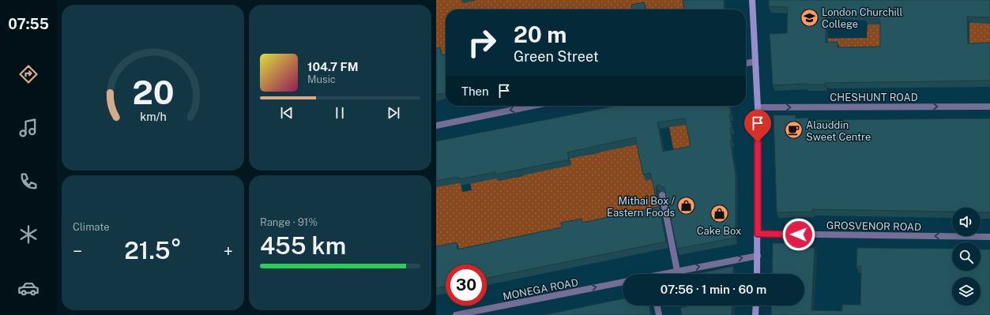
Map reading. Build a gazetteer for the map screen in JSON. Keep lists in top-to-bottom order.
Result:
{
  "streets": {
    "street": ["CHESHUNT ROAD", "GROSVENOR ROAD", "MONEGA ROAD"]
  },
  "one_way": ["CHESHUNT ROAD", "GROSVENOR ROAD", "MONEGA ROAD"],
  "places": {
    "school or university": ["London Churchill College"],
    "cafe": ["Alauddin Sweet Centre"],
    "shop": ["Mithai Box / Eastern Foods", "Cake Box"]
  },
  "page": {
    "tabs": "07:55",
    "turn": ["20 m", "Green Street"],
    "song": ["104.7 FM", "Music"],
    "then": "Then",
    "tile": [
      "Climate",
      ["Range · 91%", "455 km"]
    ],
    "heat": ["−", "21.5°", "+"],
    "limit": "30",
    "trip": "07:56 · 1 min · 60 m",
    "gauge": ["20", "km/h"]
  }
}
